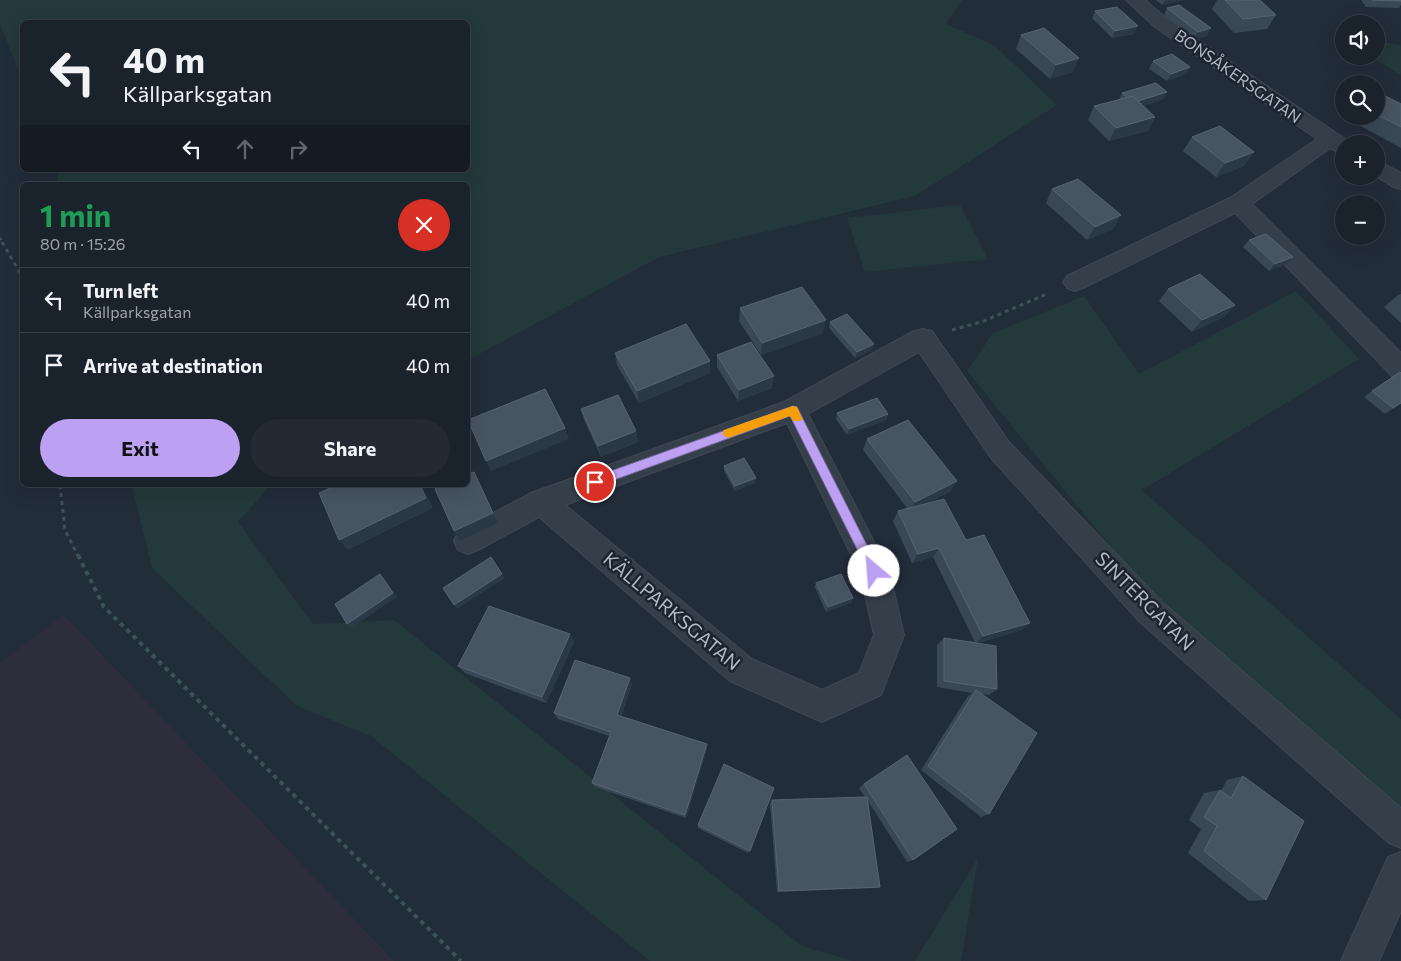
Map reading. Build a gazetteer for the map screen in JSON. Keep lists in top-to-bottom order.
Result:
{
  "streets": {
    "street": ["BONSÅKERSGATAN", "SINTERGATAN", "KÄLLPARKSGATAN"]
  },
  "page": {
    "map_buttons": ["+", "−"],
    "turn": ["40 m", "Källparksgatan"],
    "heading": ["1 min", "80 m · 15:26"],
    "list": [
      {
        "name": "Turn left",
        "note": "Källparksgatan",
        "value": "40 m"
      },
      {
        "name": "Arrive at destination",
        "value": "40 m"
      }
    ],
    "buttons": ["Exit", "Share"]
  }
}
